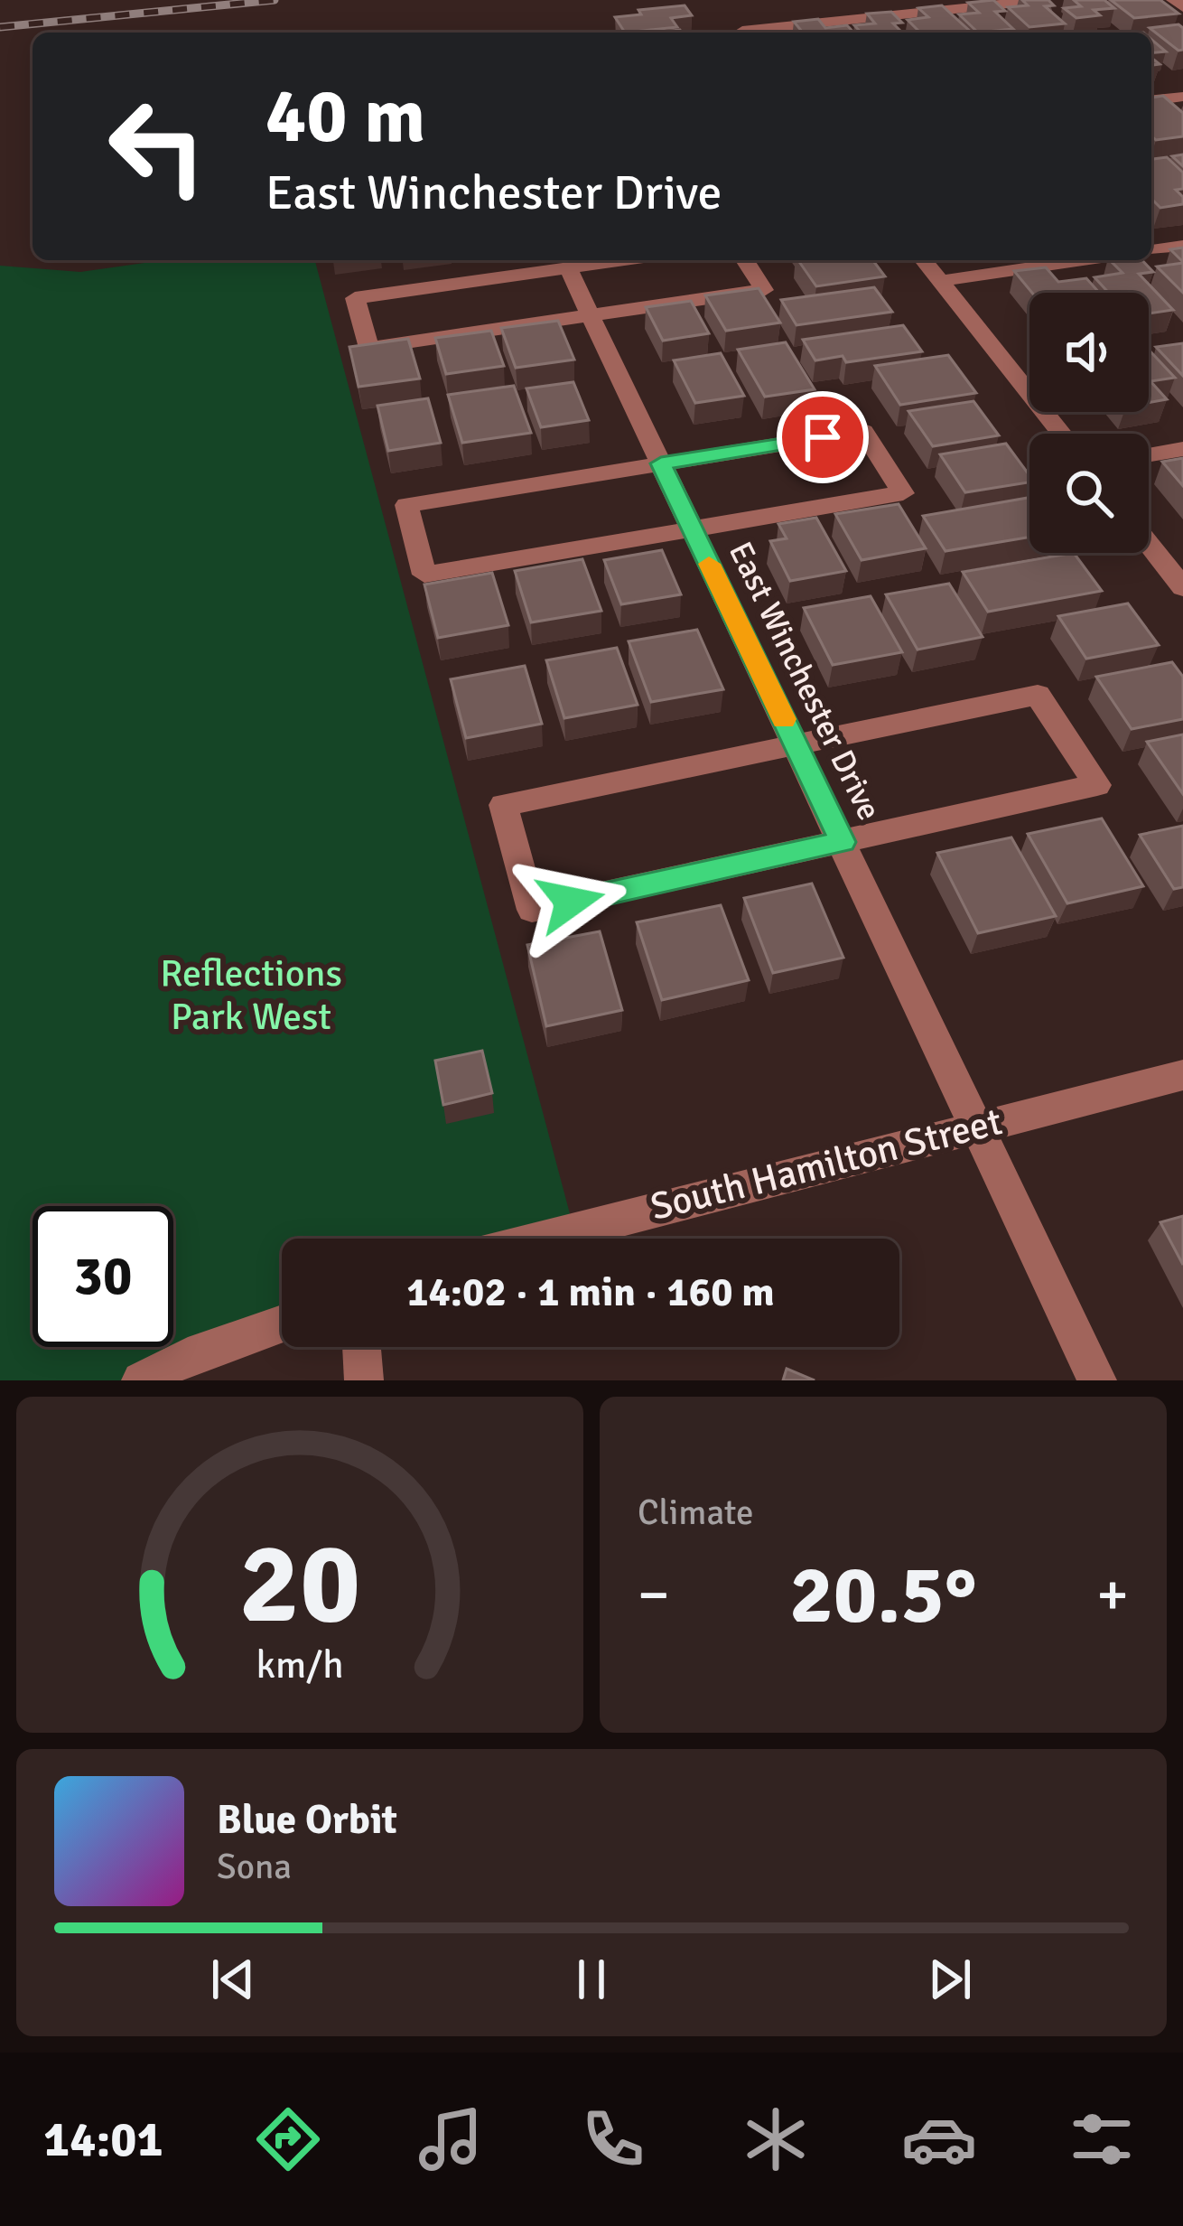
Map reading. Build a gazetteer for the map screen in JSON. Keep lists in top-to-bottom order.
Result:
{
  "streets": {
    "street": ["East Winchester Drive", "South Hamilton Street"]
  },
  "crossings": [
    ["East Winchester Drive", "South Hamilton Street"]
  ],
  "parks": ["Reflections Park West"],
  "page": {
    "turn": ["40 m", "East Winchester Drive"],
    "limit": "30",
    "trip": "14:02 · 1 min · 160 m",
    "tile": "Climate",
    "heat": ["−", "20.5°", "+"],
    "song": ["Blue Orbit", "Sona"],
    "tabs": "14:01",
    "gauge": ["20", "km/h"]
  }
}
